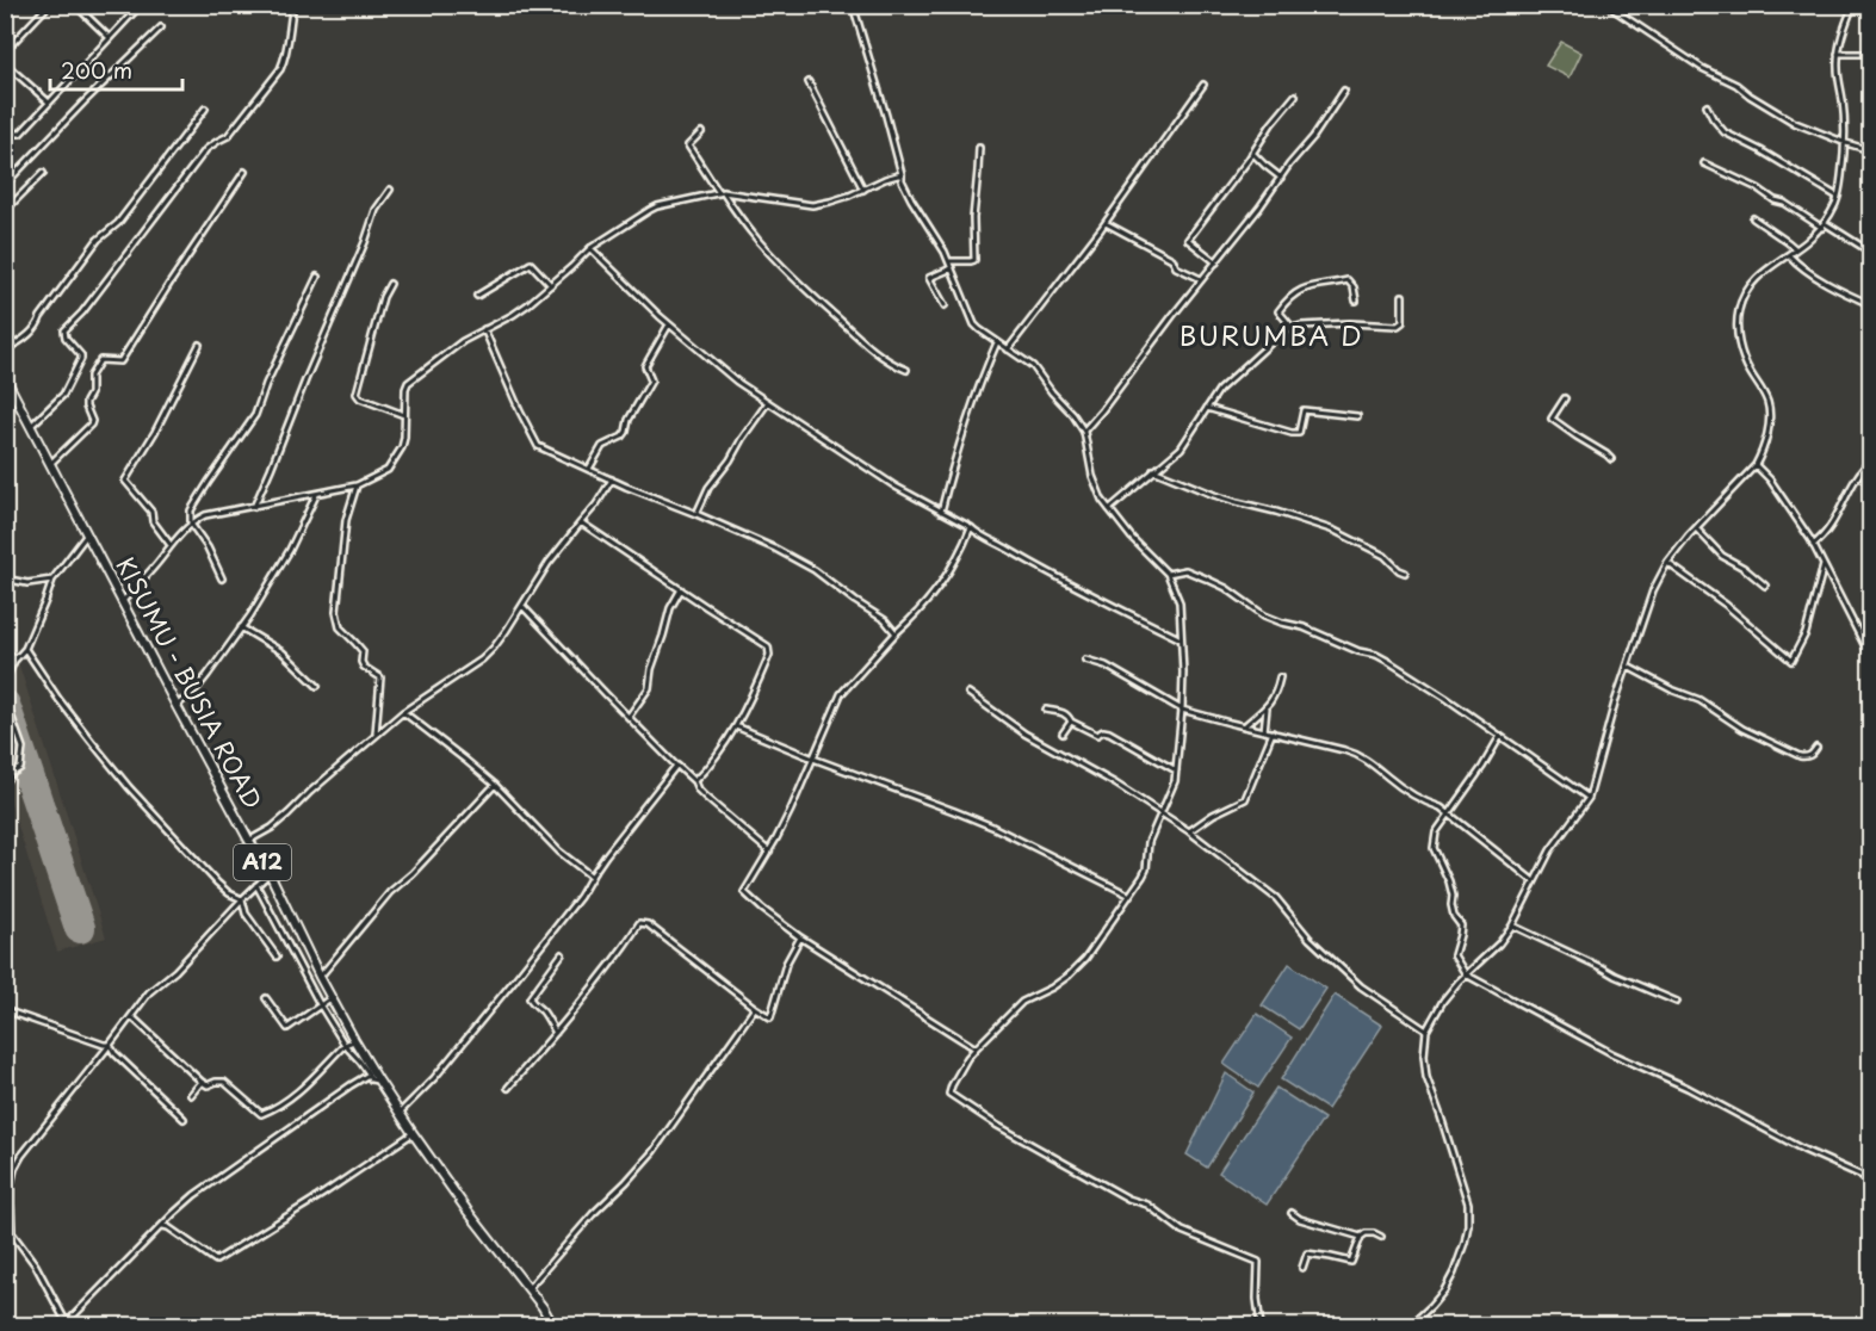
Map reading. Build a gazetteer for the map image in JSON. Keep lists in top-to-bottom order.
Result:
{
  "streets": {
    "highway": ["KISUMU - BUSIA ROAD", "A12"]
  },
  "districts": ["BURUMBA D"],
  "scale_bar": "200 m"
}
